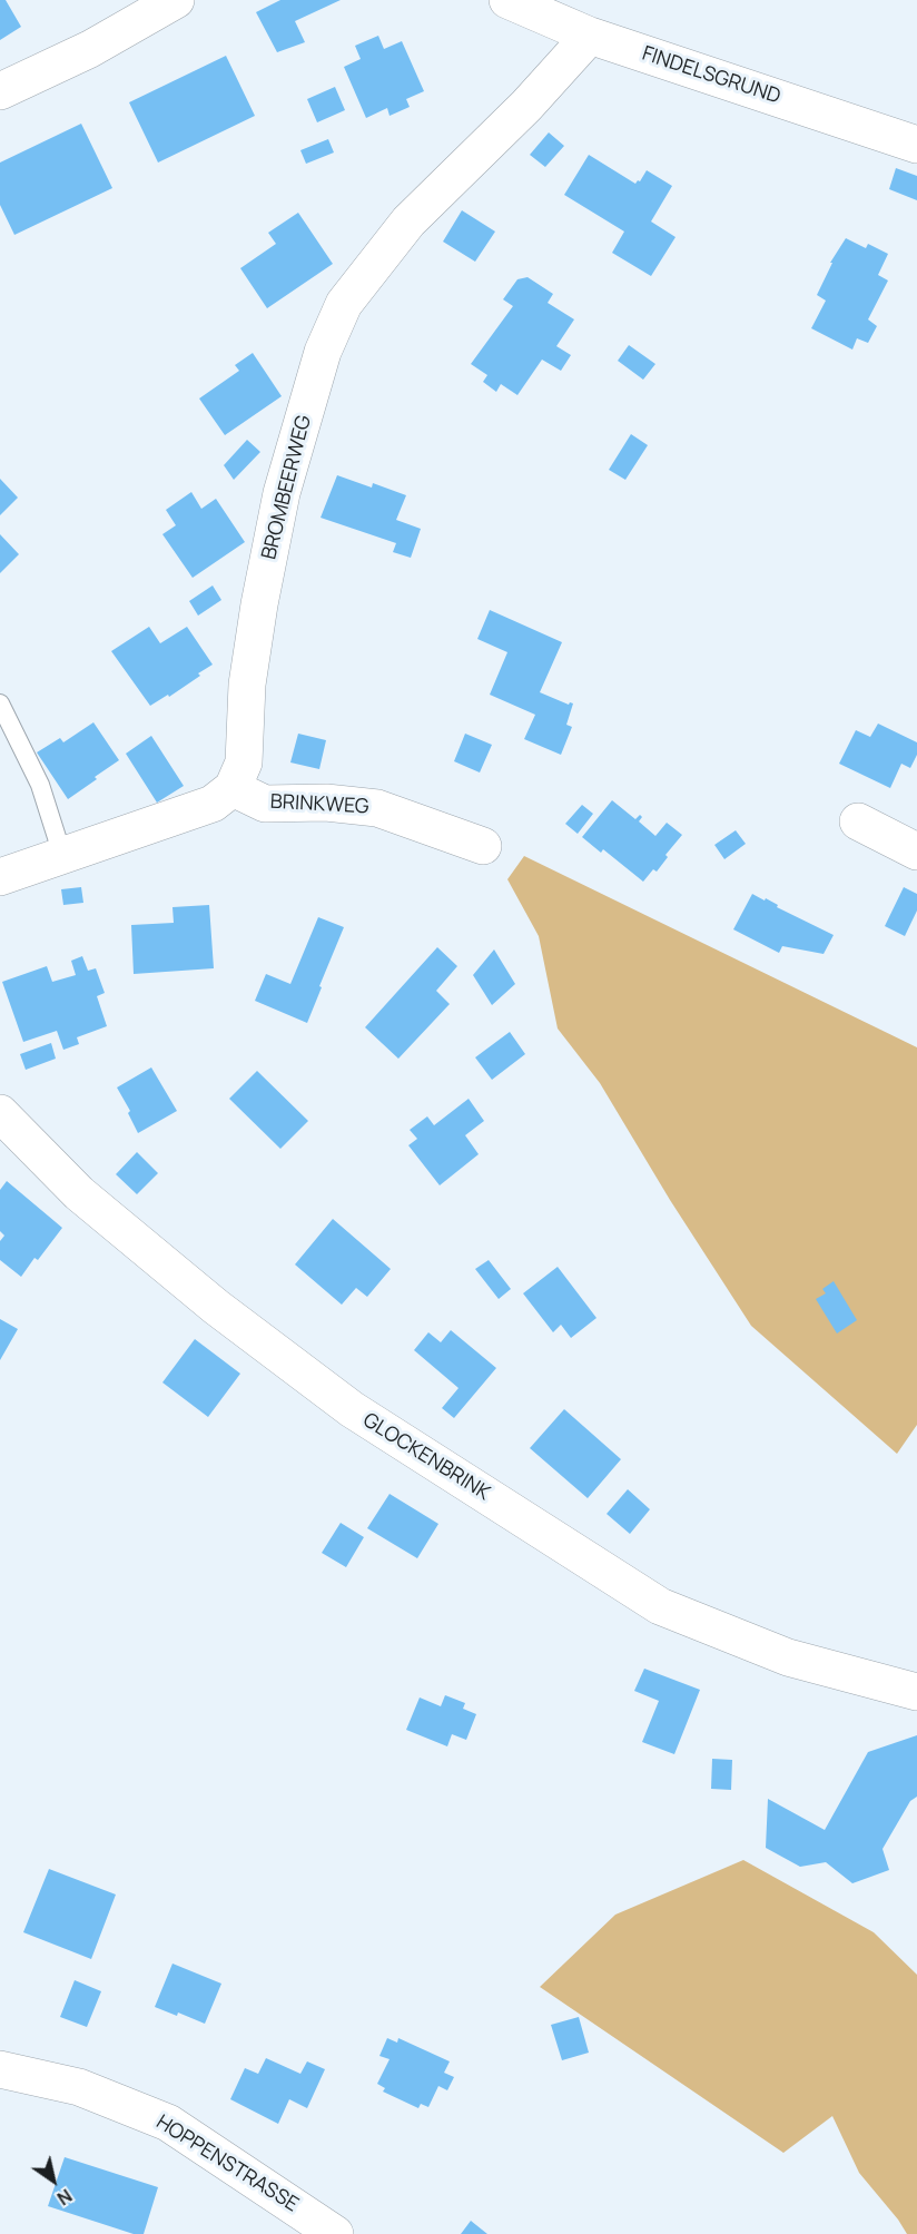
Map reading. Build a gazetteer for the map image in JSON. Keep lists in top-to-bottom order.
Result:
{
  "streets": {
    "street": [
      "FINDELSGRUND",
      "BROMBEERWEG",
      "BRINKWEG",
      "GLOCKENBRINK",
      "HOPPENSTRASSE"
    ]
  },
  "crossings": [
    ["FINDELSGRUND", "BROMBEERWEG"],
    ["BROMBEERWEG", "BRINKWEG"]
  ],
  "north": "bottom right"
}
